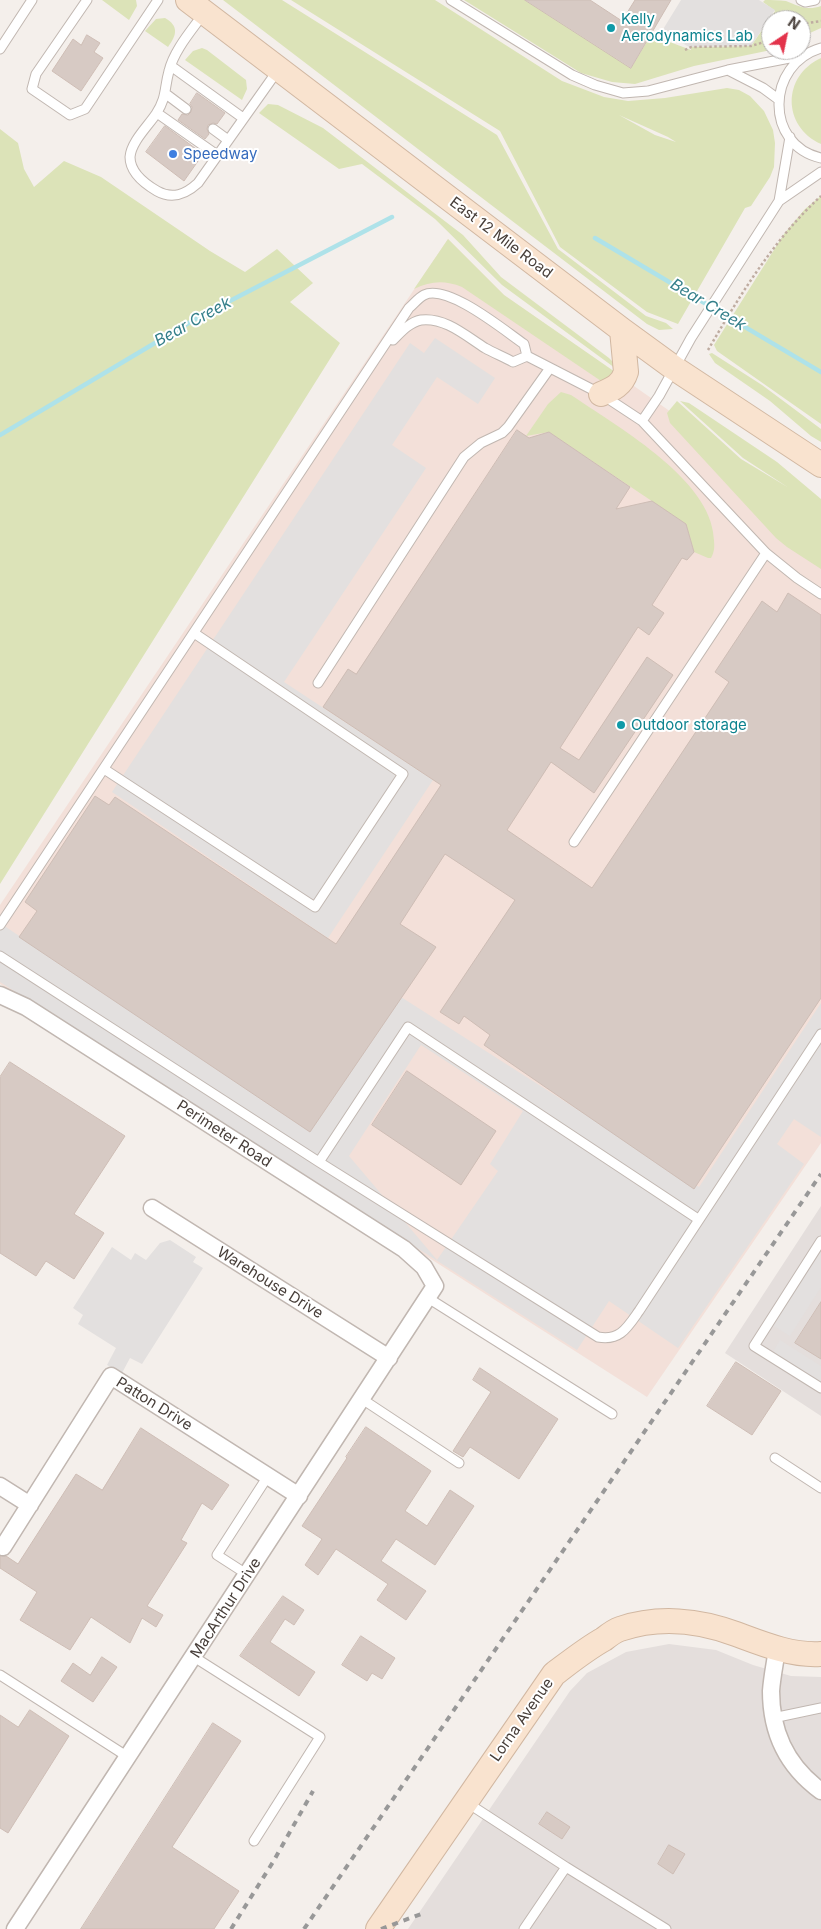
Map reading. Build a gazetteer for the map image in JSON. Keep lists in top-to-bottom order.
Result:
{
  "streets": {
    "main road": ["East 12 Mile Road", "Lorna Avenue"],
    "street": [
      "Perimeter Road",
      "Warehouse Drive",
      "Patton Drive",
      "MacArthur Drive"
    ]
  },
  "crossings": [
    ["Perimeter Road", "MacArthur Drive"],
    ["Warehouse Drive", "MacArthur Drive"],
    ["Patton Drive", "MacArthur Drive"]
  ],
  "water": ["Bear Creek"],
  "places": ["Kelly Aerodynamics Lab", "Speedway", "Outdoor storage"],
  "north": "top right"
}
